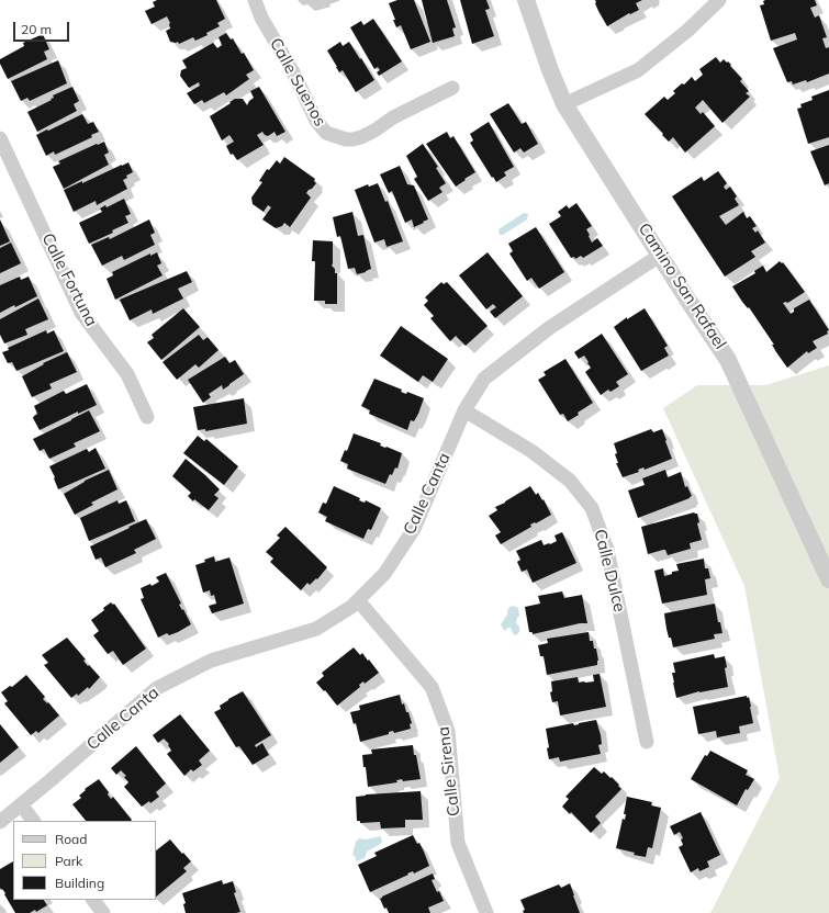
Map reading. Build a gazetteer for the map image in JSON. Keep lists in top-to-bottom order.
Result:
{
  "streets": {
    "street": [
      "Calle Suenos",
      "Calle Fortuna",
      "Camino San Rafael",
      "Calle Canta",
      "Calle Dulce",
      "Calle Sirena"
    ]
  },
  "crossings": [
    ["Camino San Rafael", "Calle Canta"],
    ["Calle Canta", "Calle Dulce"],
    ["Calle Canta", "Calle Sirena"]
  ],
  "legend": ["Road", "Park", "Building"],
  "scale_bar": "20 m"
}
